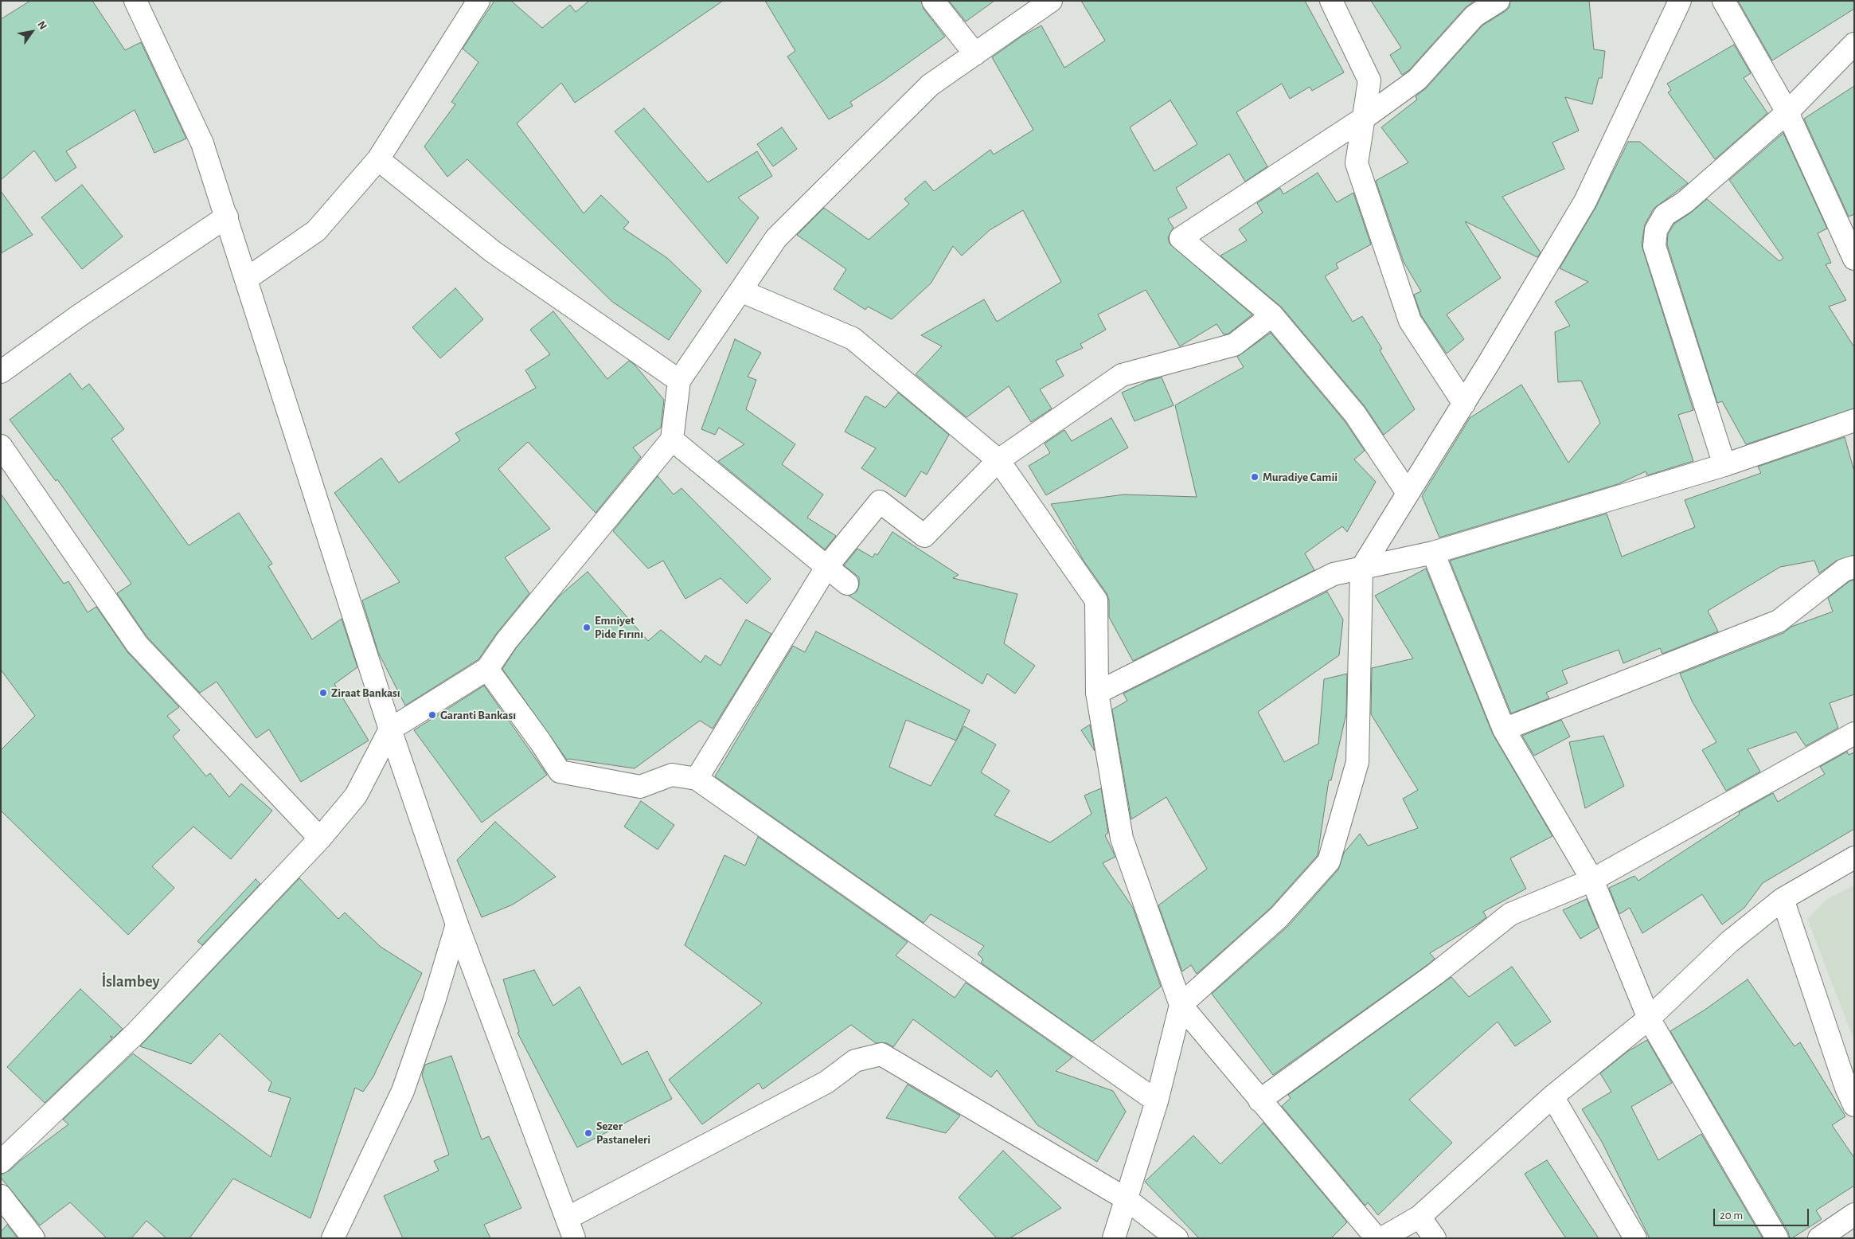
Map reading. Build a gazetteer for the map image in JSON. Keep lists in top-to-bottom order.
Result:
{
  "districts": ["İslambey"],
  "places": [
    "Muradiye Camii",
    "Emniyet Pide Fırını",
    "Ziraat Bankası",
    "Garanti Bankası",
    "Sezer Pastaneleri"
  ],
  "scale_bar": "20 m",
  "north": "top right"
}
